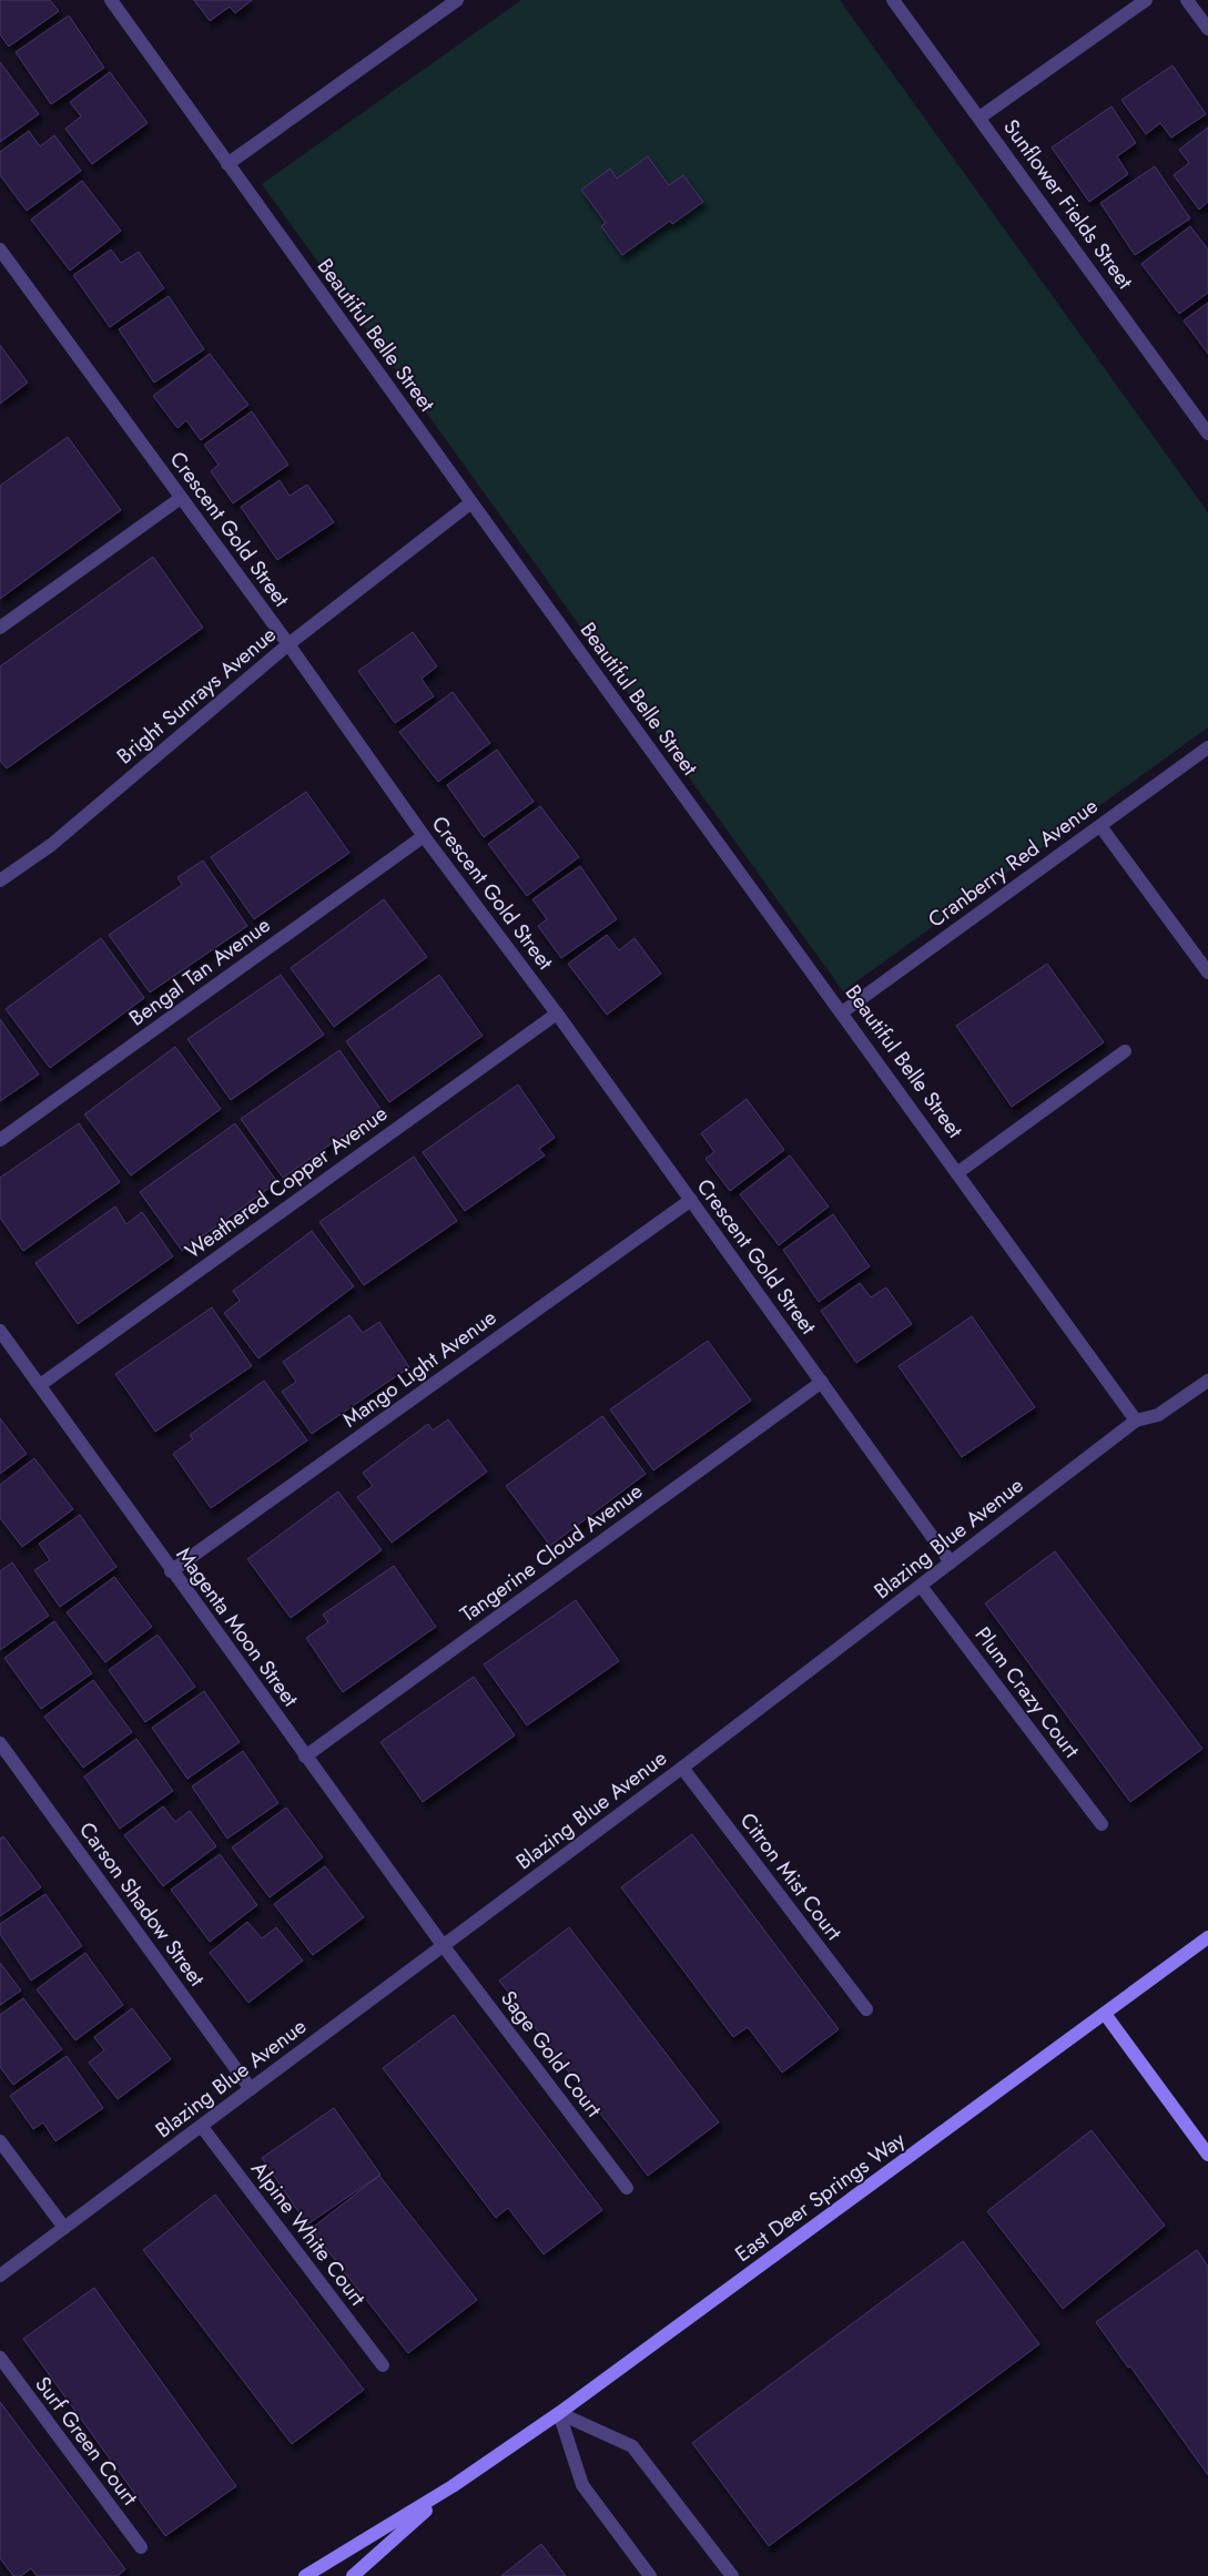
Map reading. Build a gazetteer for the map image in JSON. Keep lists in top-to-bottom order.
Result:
{
  "streets": {
    "street": [
      "Sunflower Fields Street",
      "Beautiful Belle Street",
      "Crescent Gold Street",
      "Bright Sunrays Avenue",
      "Cranberry Red Avenue",
      "Bengal Tan Avenue",
      "Weathered Copper Avenue",
      "Mango Light Avenue",
      "Blazing Blue Avenue",
      "Tangerine Cloud Avenue",
      "Magenta Moon Street",
      "Plum Crazy Court",
      "Citron Mist Court",
      "Carson Shadow Street",
      "Sage Gold Court",
      "East Deer Springs Way",
      "Alpine White Court",
      "Surf Green Court"
    ]
  },
  "crossings": [
    ["Beautiful Belle Street", "Bright Sunrays Avenue"],
    ["Beautiful Belle Street", "Cranberry Red Avenue"],
    ["Beautiful Belle Street", "Blazing Blue Avenue"],
    ["Crescent Gold Street", "Bright Sunrays Avenue"],
    ["Crescent Gold Street", "Bengal Tan Avenue"],
    ["Crescent Gold Street", "Weathered Copper Avenue"],
    ["Crescent Gold Street", "Mango Light Avenue"],
    ["Crescent Gold Street", "Blazing Blue Avenue"],
    ["Crescent Gold Street", "Tangerine Cloud Avenue"],
    ["Weathered Copper Avenue", "Magenta Moon Street"],
    ["Mango Light Avenue", "Magenta Moon Street"],
    ["Blazing Blue Avenue", "Magenta Moon Street"],
    ["Blazing Blue Avenue", "Plum Crazy Court"],
    ["Blazing Blue Avenue", "Citron Mist Court"],
    ["Blazing Blue Avenue", "Carson Shadow Street"],
    ["Blazing Blue Avenue", "Sage Gold Court"],
    ["Blazing Blue Avenue", "Alpine White Court"],
    ["Tangerine Cloud Avenue", "Magenta Moon Street"],
    ["Magenta Moon Street", "Sage Gold Court"]
  ]
}
